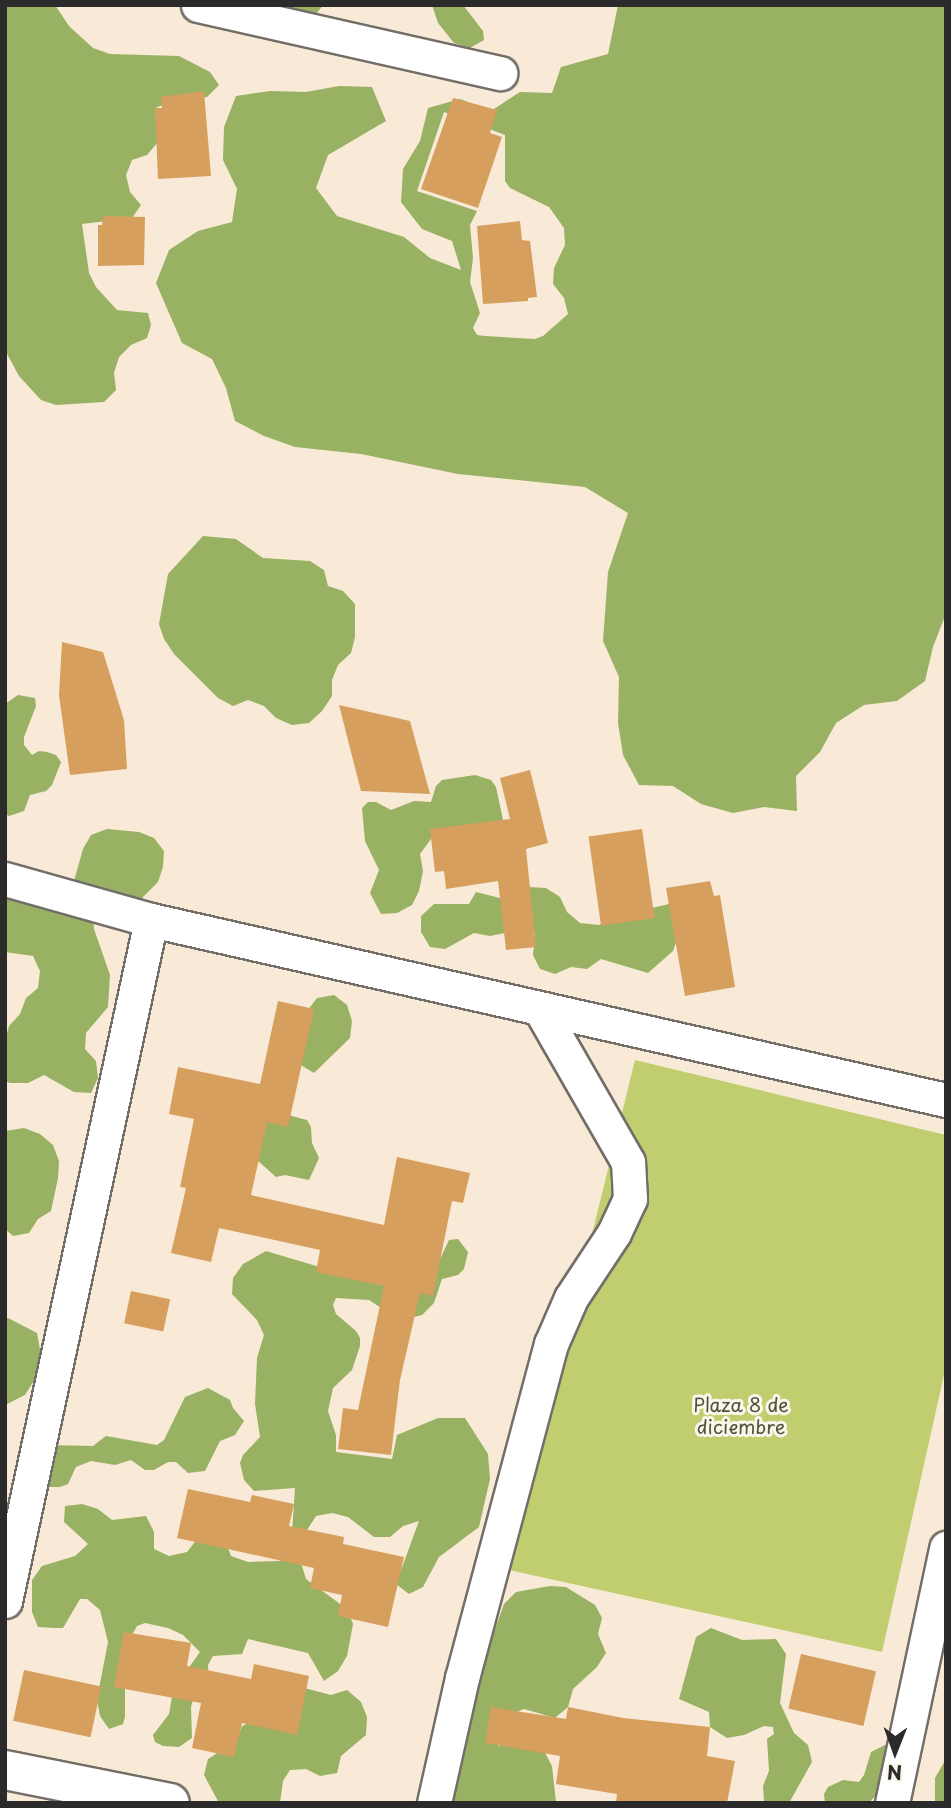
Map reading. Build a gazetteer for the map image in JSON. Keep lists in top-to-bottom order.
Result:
{
  "parks": ["Plaza 8 de diciembre"],
  "north": "bottom"
}
